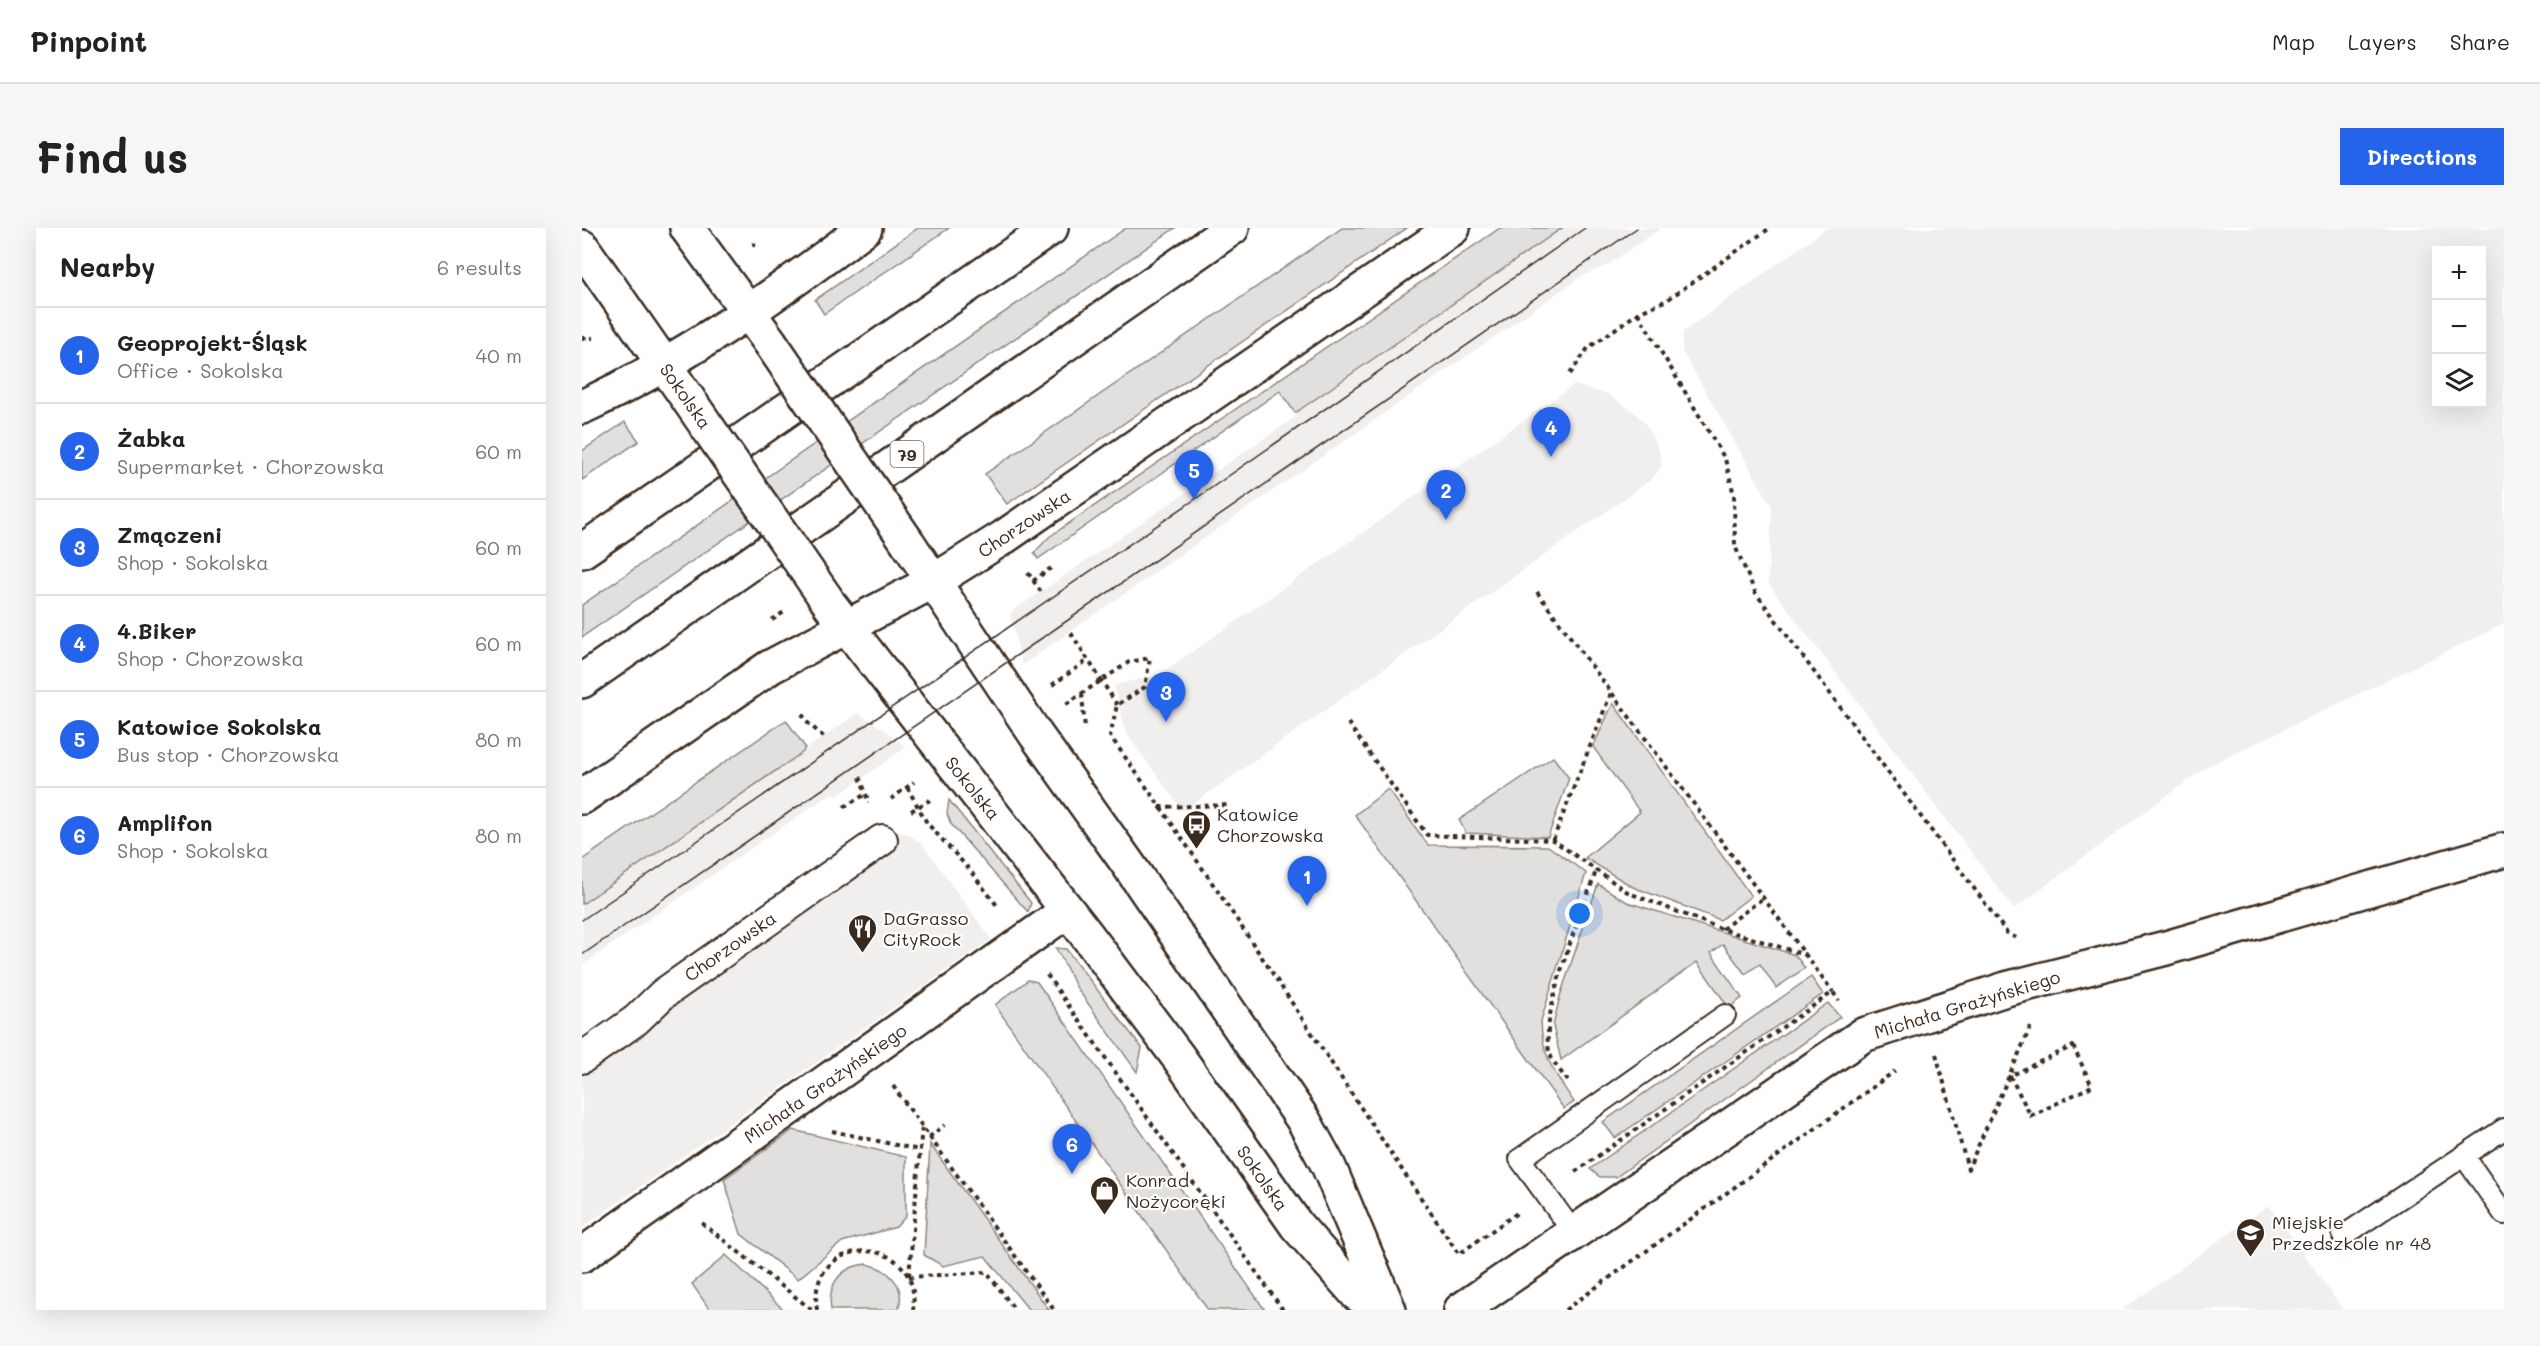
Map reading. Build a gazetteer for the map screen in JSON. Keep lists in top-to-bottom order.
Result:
{
  "streets": {
    "street": [
      "Sokolska",
      "79",
      "Chorzowska",
      "Michała Grażyńskiego"
    ]
  },
  "crossings": [
    ["Sokolska", "Chorzowska"],
    ["Sokolska", "Michała Grażyńskiego"]
  ],
  "places": {
    "bus stop": ["Katowice Chorzowska"],
    "restaurant": ["DaGrasso CityRock"],
    "shop": ["Konrad Nożycoręki"],
    "school or university": ["Miejskie Przedszkole nr 48"]
  },
  "page": {
    "header": "Pinpoint",
    "nav": ["Map", "Layers", "Share"],
    "buttons": "Directions",
    "title": "Find us",
    "heading": ["Nearby", "6 results"],
    "map_buttons": ["+", "−"],
    "list": [
      {
        "mark": "1",
        "name": "Geoprojekt-Śląsk",
        "note": "Office · Sokolska",
        "value": "40 m"
      },
      {
        "mark": "2",
        "name": "Żabka",
        "note": "Supermarket · Chorzowska",
        "value": "60 m"
      },
      {
        "mark": "3",
        "name": "Zmączeni",
        "note": "Shop · Sokolska",
        "value": "60 m"
      },
      {
        "mark": "4",
        "name": "4.Biker",
        "note": "Shop · Chorzowska",
        "value": "60 m"
      },
      {
        "mark": "5",
        "name": "Katowice Sokolska",
        "note": "Bus stop · Chorzowska",
        "value": "80 m"
      },
      {
        "mark": "6",
        "name": "Amplifon",
        "note": "Shop · Sokolska",
        "value": "80 m"
      }
    ],
    "pins": [
      "4",
      "5",
      "2",
      "3",
      "1",
      "6"
    ]
  }
}
